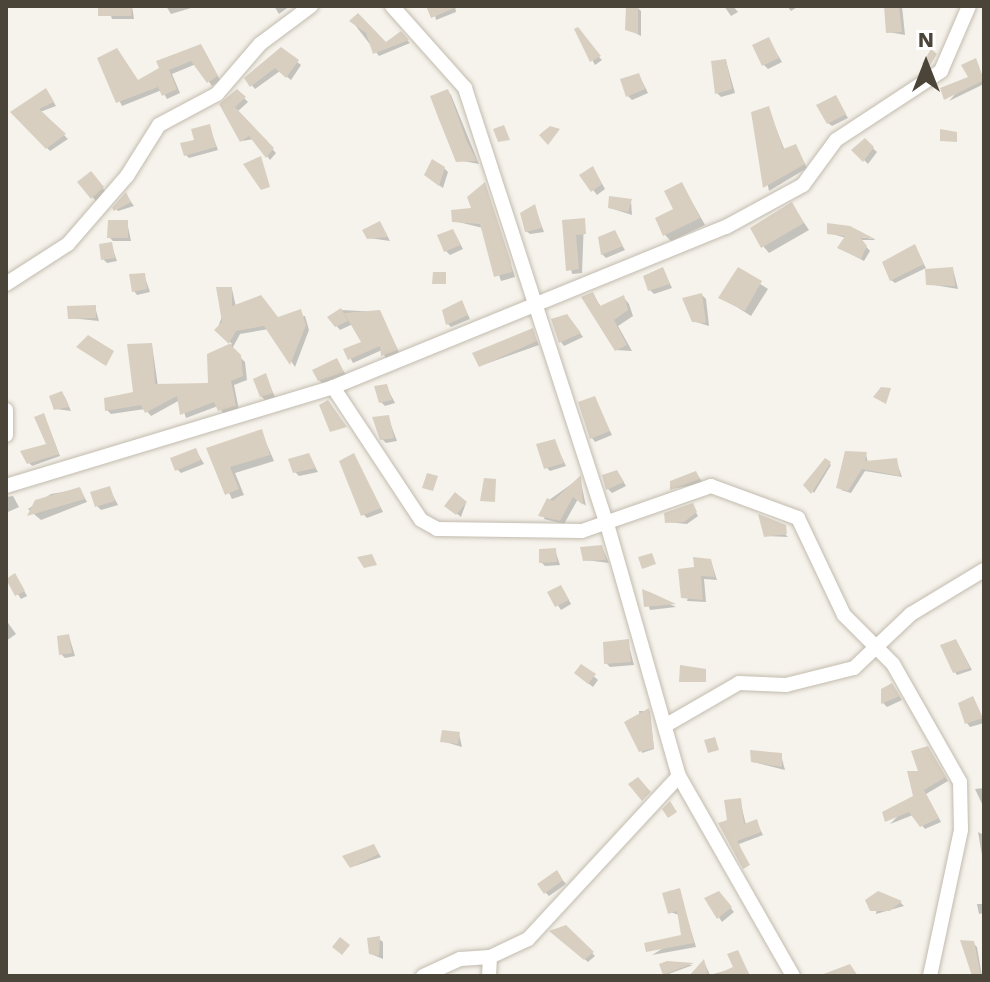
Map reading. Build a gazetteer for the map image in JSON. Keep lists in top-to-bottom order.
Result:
{
  "north": "top"
}
